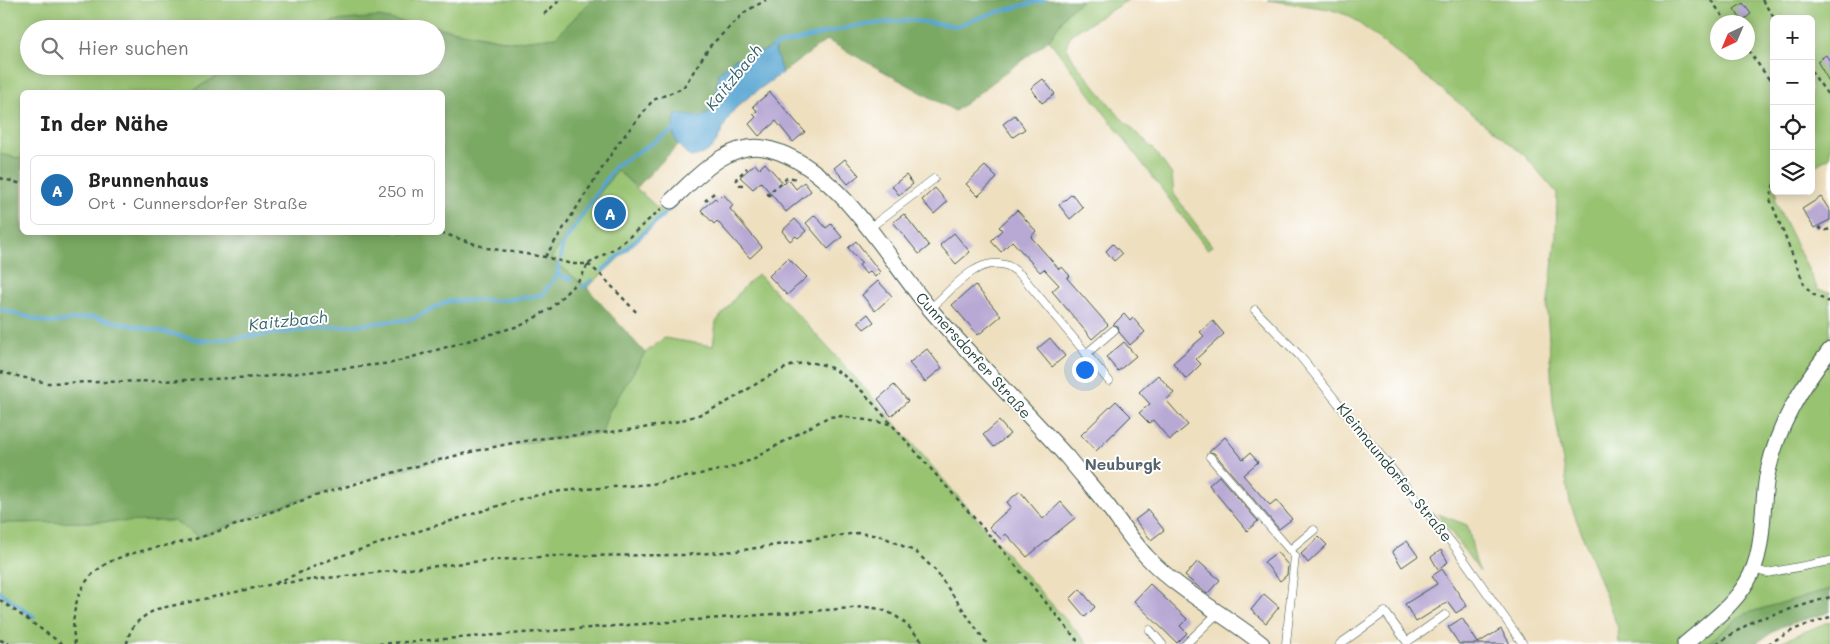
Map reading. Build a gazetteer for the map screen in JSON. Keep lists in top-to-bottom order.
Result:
{
  "streets": {
    "street": ["Cunnersdorfer Straße"],
    "lane": ["Kleinnaundorfer Straße"]
  },
  "districts": ["Neuburgk"],
  "water": ["Kaitzbach"],
  "north": "bottom left",
  "page": {
    "map_buttons": ["+", "−"],
    "search": "Hier suchen",
    "heading": "In der Nähe",
    "list": [
      {
        "mark": "A",
        "name": "Brunnenhaus",
        "note": "Ort · Cunnersdorfer Straße",
        "value": "250 m"
      }
    ],
    "pins": "A"
  }
}
